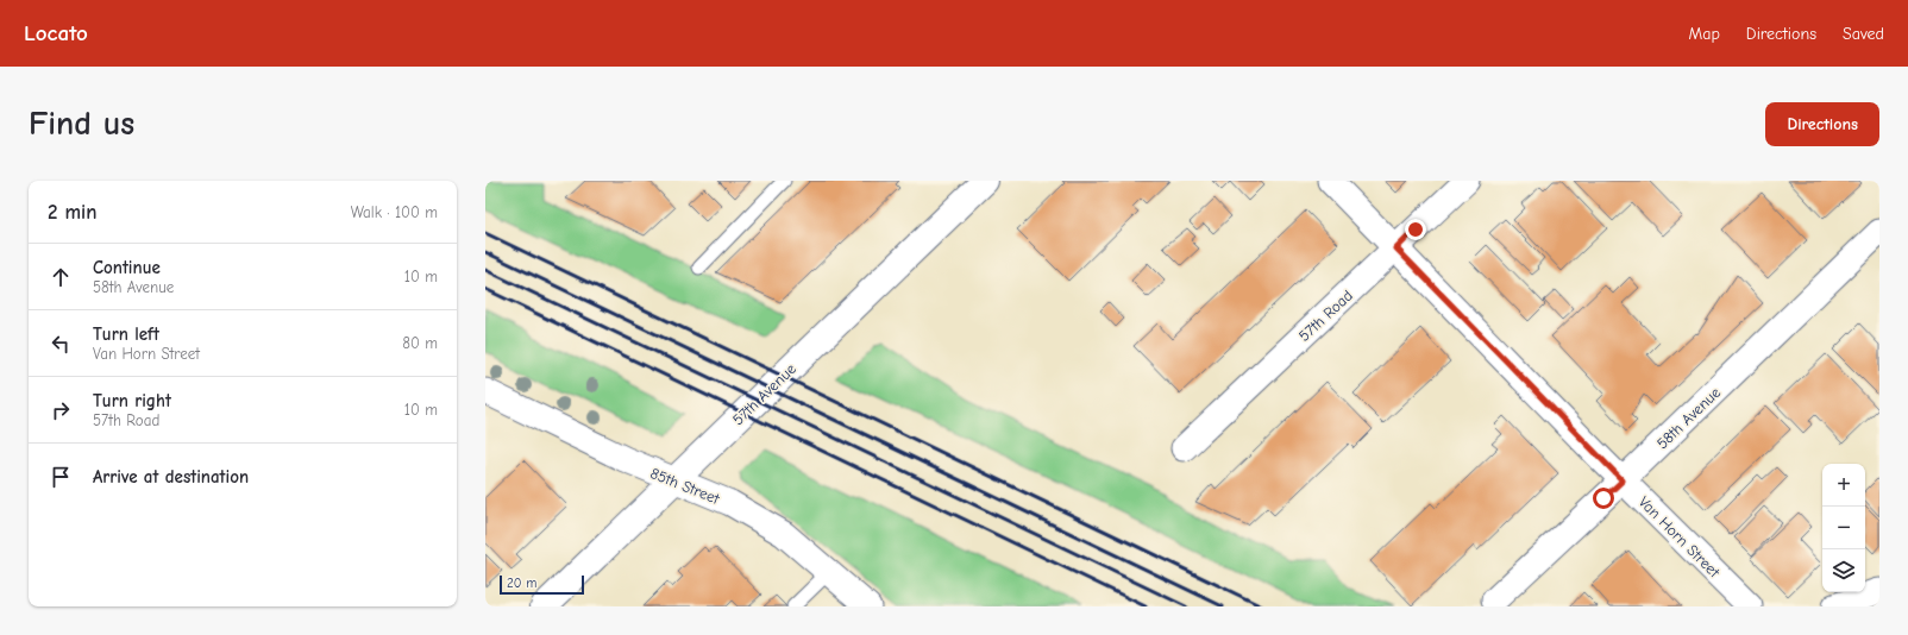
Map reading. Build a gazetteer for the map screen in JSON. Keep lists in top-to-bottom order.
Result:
{
  "streets": {
    "street": [
      "57th Road",
      "57th Avenue",
      "58th Avenue",
      "85th Street",
      "Van Horn Street"
    ]
  },
  "crossings": [
    ["57th Road", "Van Horn Street"],
    ["57th Avenue", "85th Street"],
    ["58th Avenue", "Van Horn Street"]
  ],
  "scale_bar": "20 m",
  "page": {
    "header": "Locato",
    "nav": ["Map", "Directions", "Saved"],
    "buttons": "Directions",
    "title": "Find us",
    "heading": ["2 min", "Walk · 100 m"],
    "list": [
      ["Continue", "58th Avenue", "10 m"],
      ["Turn left", "Van Horn Street", "80 m"],
      ["Turn right", "57th Road", "10 m"],
      "Arrive at destination"
    ],
    "map_buttons": ["+", "−"],
    "scale": "20 m"
  }
}
